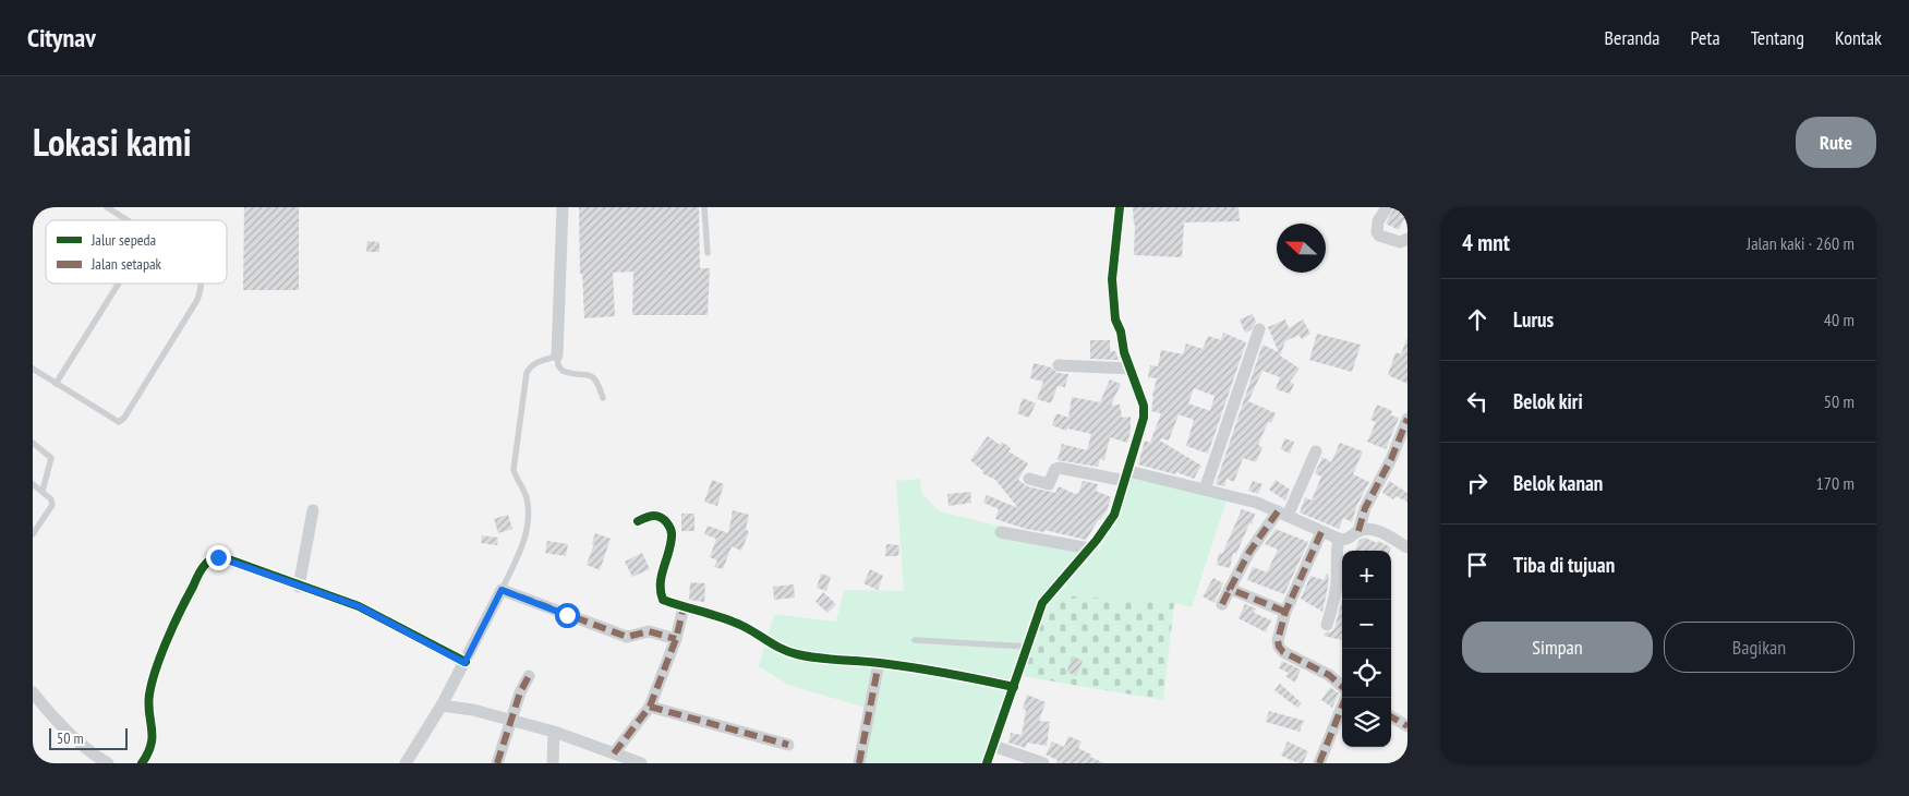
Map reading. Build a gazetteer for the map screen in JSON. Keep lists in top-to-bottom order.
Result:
{
  "legend": ["Jalur sepeda", "Jalan setapak"],
  "scale_bar": "50 m",
  "north": "left",
  "page": {
    "header": "Citynav",
    "nav": [
      "Beranda",
      "Peta",
      "Tentang",
      "Kontak"
    ],
    "title": "Lokasi kami",
    "buttons": [
      "Rute",
      ["Simpan", "Bagikan"]
    ],
    "heading": ["4 mnt", "Jalan kaki · 260 m"],
    "list": [
      ["Lurus", "40 m"],
      ["Belok kiri", "50 m"],
      ["Belok kanan", "170 m"],
      "Tiba di tujuan"
    ],
    "map_buttons": ["+", "−"],
    "scale": "50 m"
  }
}
